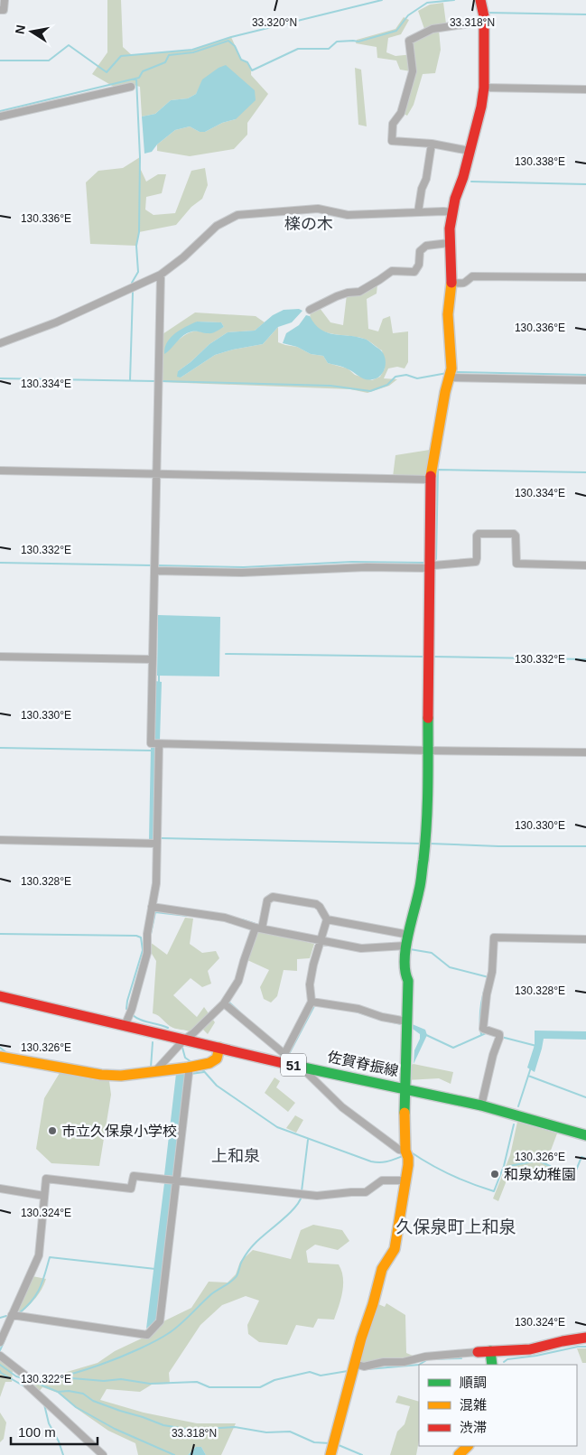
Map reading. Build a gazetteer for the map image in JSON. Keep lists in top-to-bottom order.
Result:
{
  "streets": {
    "street": ["佐賀脊振線", "51"]
  },
  "districts": ["檪の木", "上和泉", "久保泉町上和泉"],
  "places": ["市立久保泉小学校", "和泉幼稚園"],
  "legend": ["順調", "混雑", "渋滞"],
  "scale_bar": "100 m",
  "north": "left",
  "coordinates": [
    "33.320°N",
    "33.318°N",
    "130.338°E",
    "130.336°E",
    "130.334°E",
    "130.332°E",
    "130.330°E",
    "130.328°E",
    "130.326°E",
    "130.324°E",
    "130.322°E"
  ]
}
